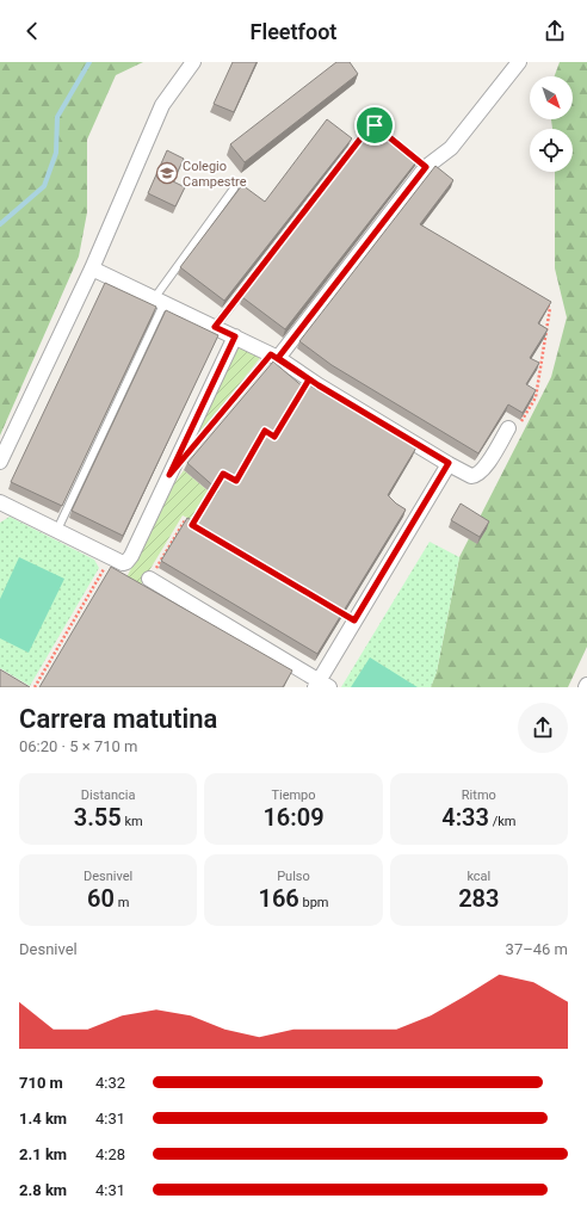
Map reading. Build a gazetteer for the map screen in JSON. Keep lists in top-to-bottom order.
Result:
{
  "places": {
    "school or university": ["Colegio Campestre"]
  },
  "north": "bottom right",
  "page": {
    "header": "Fleetfoot",
    "heading": ["Carrera matutina", "06:20 · 5 × 710 m"],
    "stats": [
      ["Distancia", "3.55 km"],
      ["Tiempo", "16:09"],
      ["Ritmo", "4:33 /km"],
      ["Desnivel", "60 m"],
      ["Pulso", "166 bpm"],
      ["kcal", "283"]
    ],
    "chart": ["Desnivel", "37–46 m"],
    "list": [
      {
        "name": "710 m",
        "note": "4:32"
      },
      {
        "name": "1.4 km",
        "note": "4:31"
      },
      {
        "name": "2.1 km",
        "note": "4:28"
      },
      {
        "name": "2.8 km",
        "note": "4:31"
      }
    ]
  }
}
